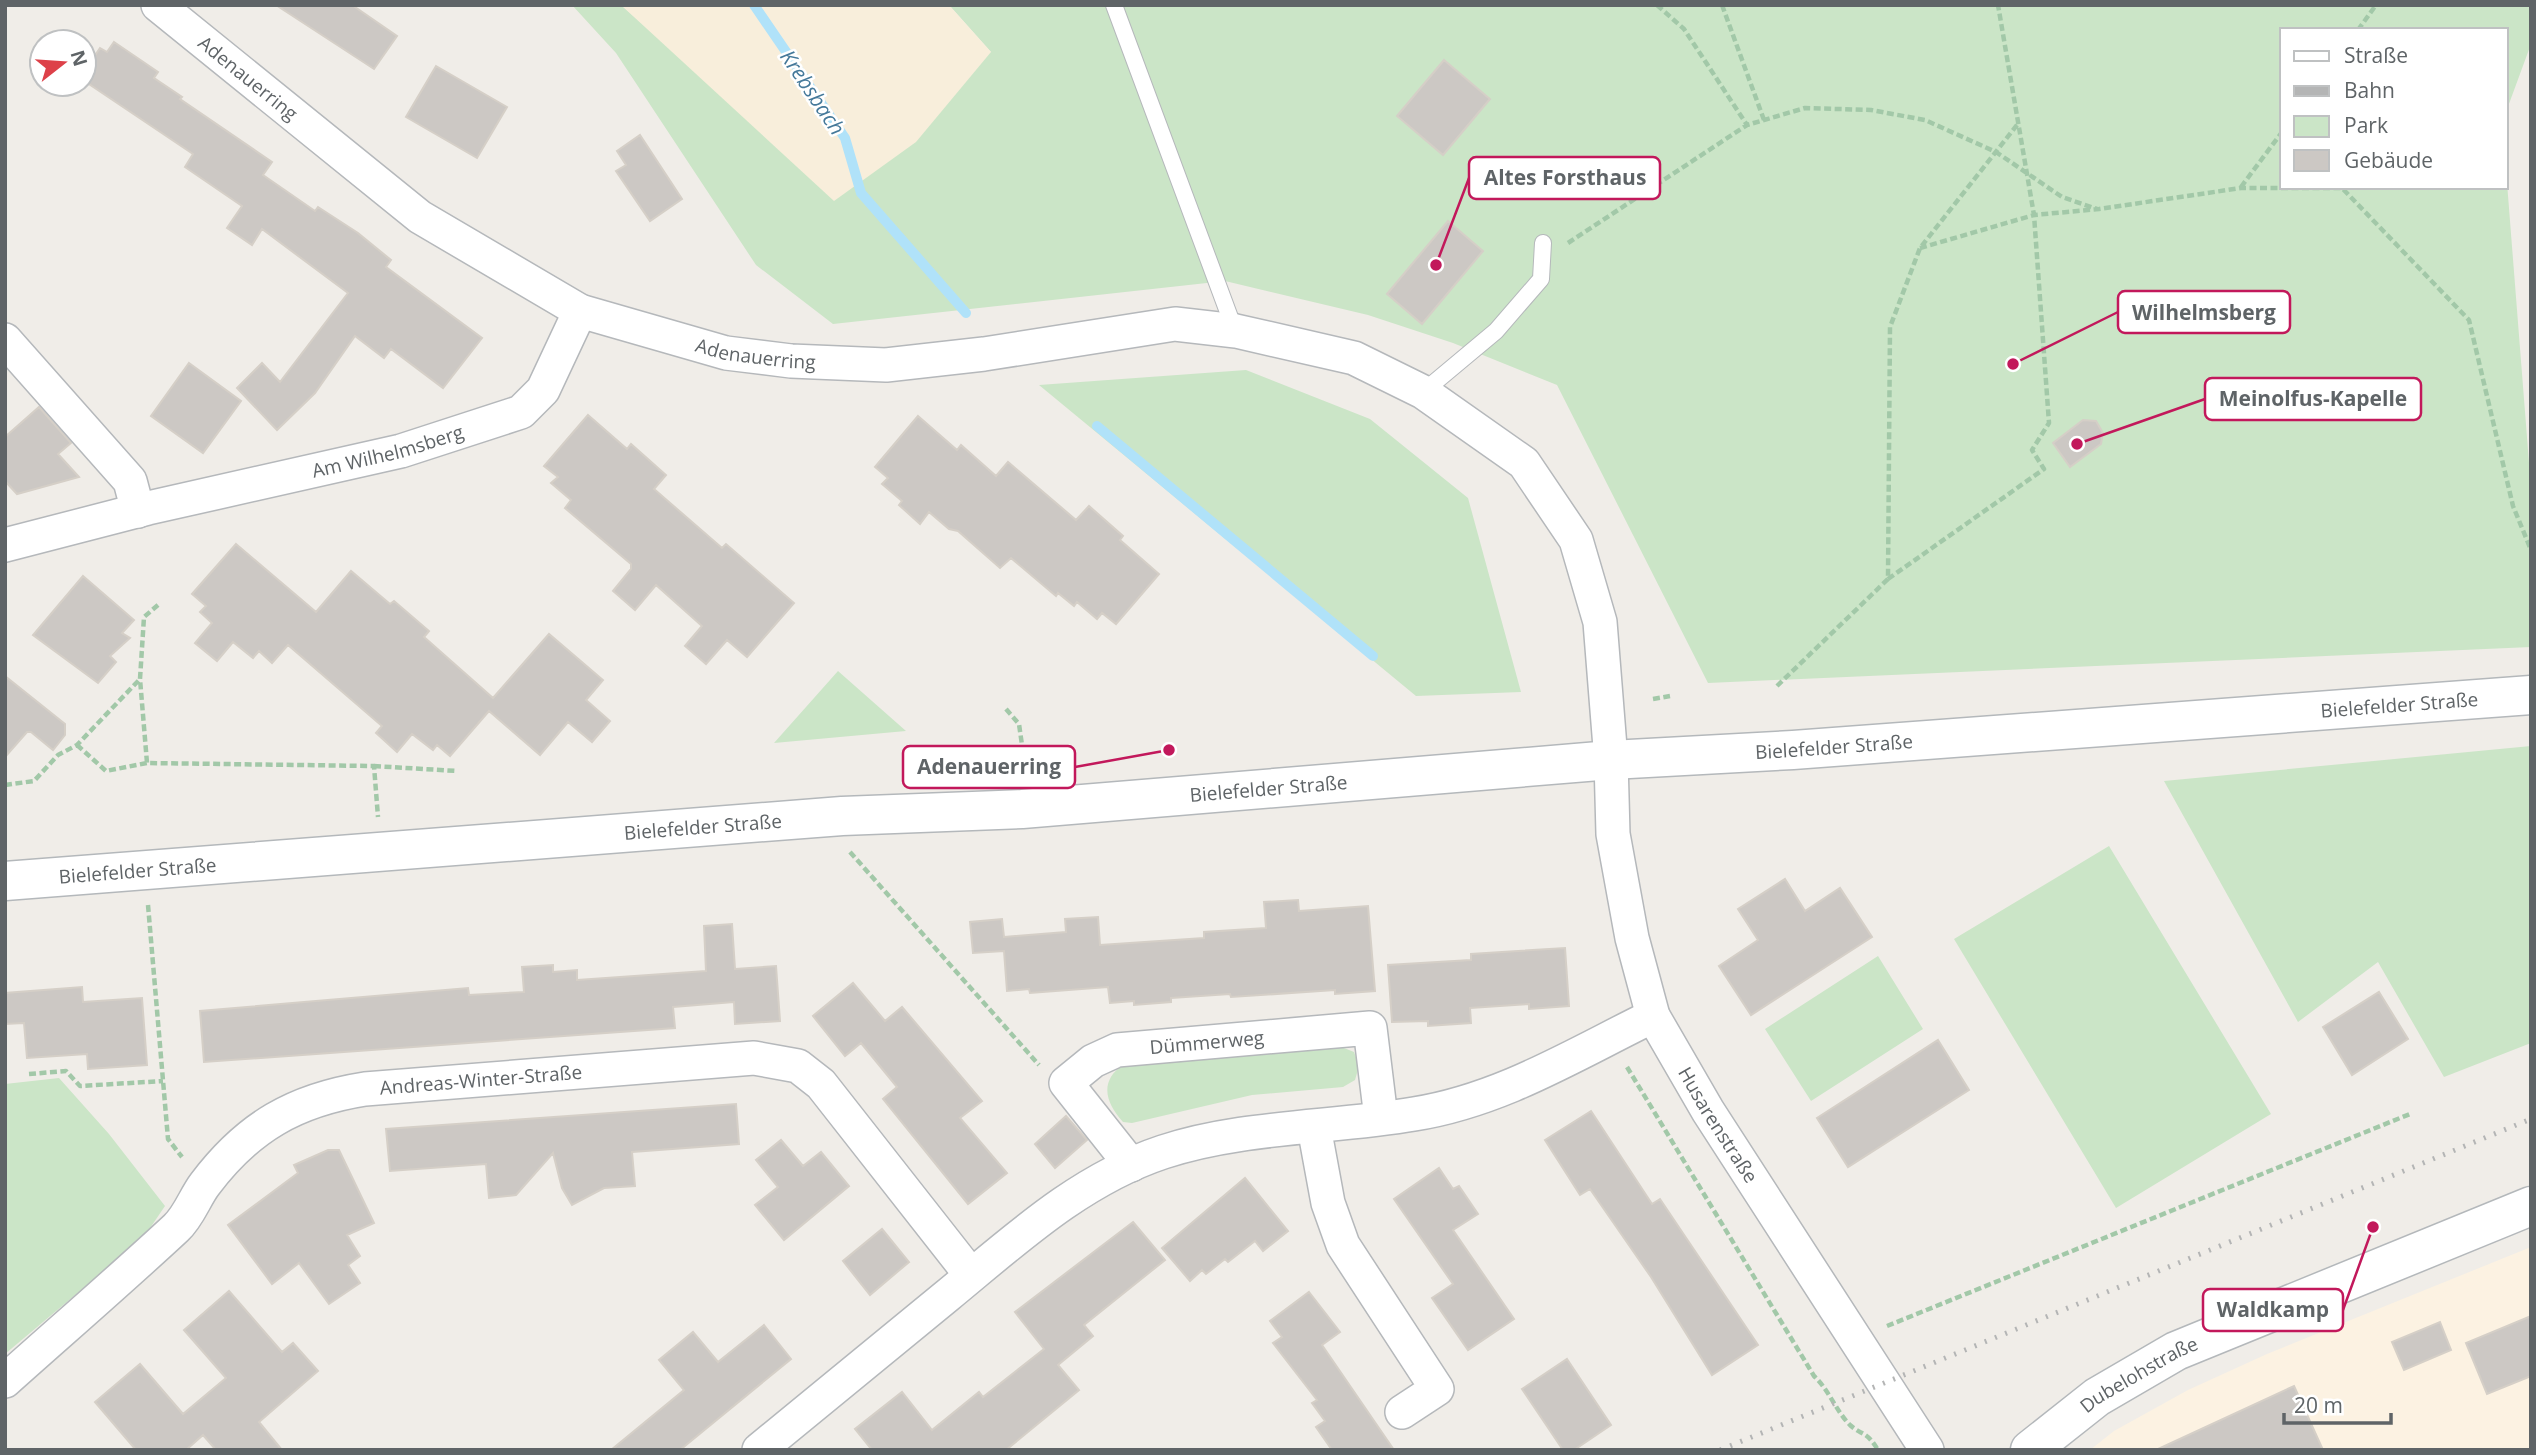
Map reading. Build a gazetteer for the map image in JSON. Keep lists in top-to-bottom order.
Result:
{
  "streets": {
    "main road": ["Bielefelder Straße", "Dubelohstraße"],
    "street": [
      "Adenauerring",
      "Am Wilhelmsberg",
      "Dümmerweg",
      "Andreas-Winter-Straße",
      "Husarenstraße"
    ]
  },
  "crossings": [
    ["Adenauerring", "Am Wilhelmsberg"],
    ["Adenauerring", "Bielefelder Straße"],
    ["Adenauerring", "Husarenstraße"],
    ["Bielefelder Straße", "Husarenstraße"]
  ],
  "water": ["Krebsbach"],
  "places": [
    "Altes Forsthaus",
    "Wilhelmsberg",
    "Meinolfus-Kapelle",
    "Adenauerring",
    "Waldkamp"
  ],
  "legend": [
    "Straße",
    "Bahn",
    "Park",
    "Gebäude"
  ],
  "scale_bar": "20 m",
  "north": "right"
}
